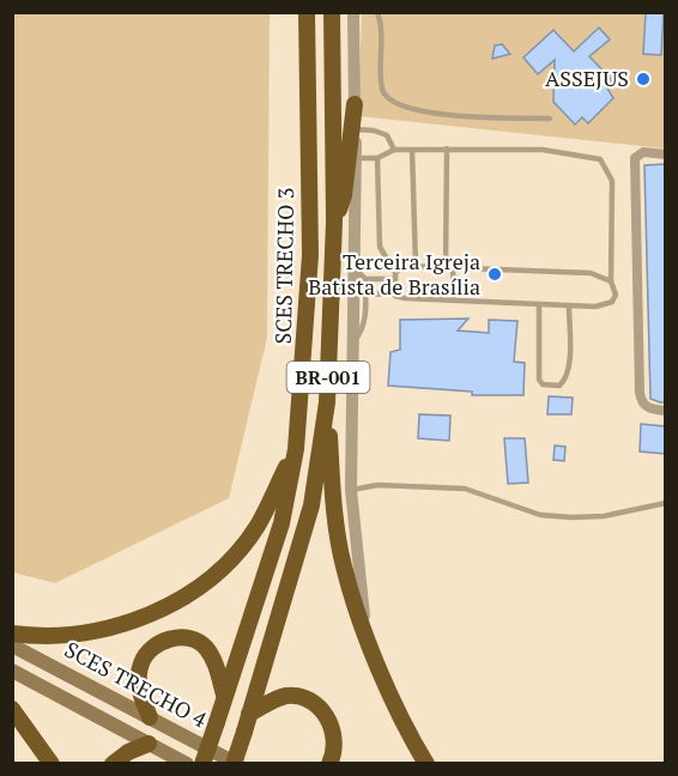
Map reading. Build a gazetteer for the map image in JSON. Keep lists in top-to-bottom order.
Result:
{
  "streets": {
    "highway": ["SCES TRECHO 3", "BR-001"],
    "main road": ["SCES TRECHO 4"]
  },
  "crossings": [
    ["BR-001", "SCES TRECHO 4"]
  ],
  "places": ["ASSEJUS", "Terceira Igreja Batista de Brasília"]
}
